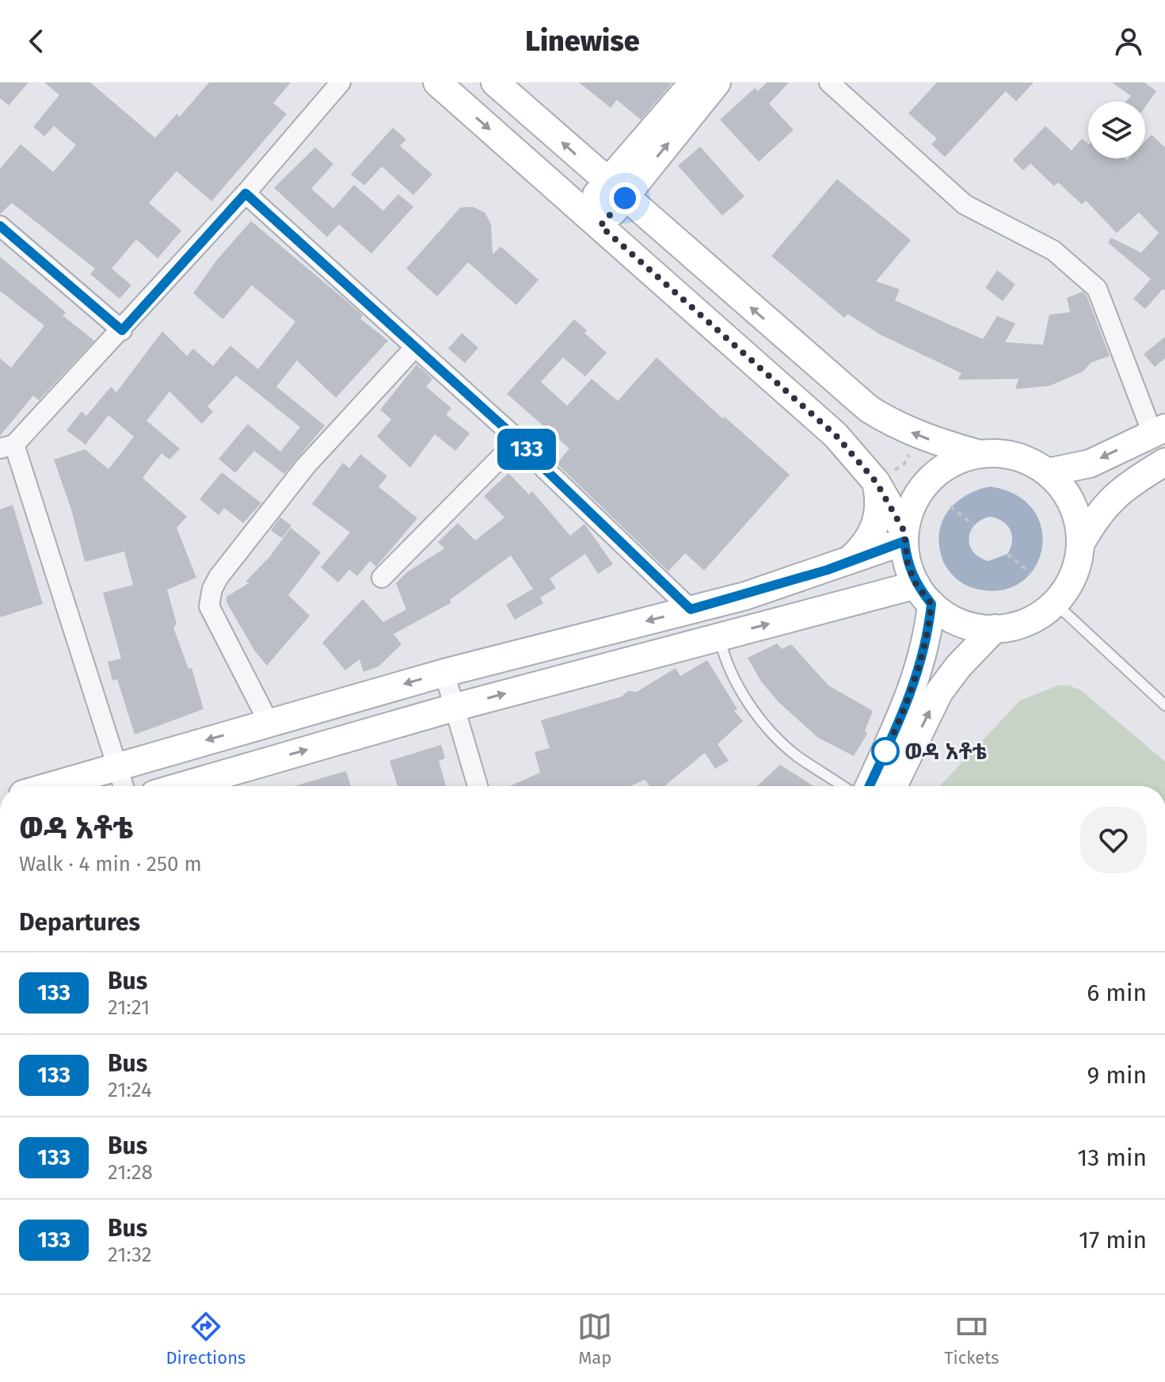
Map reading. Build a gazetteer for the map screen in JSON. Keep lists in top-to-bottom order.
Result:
{
  "places": ["ወዳ አቶቴ"],
  "lines": ["bus line 133"],
  "page": {
    "header": "Linewise",
    "on_map": "133",
    "heading": [
      ["ወዳ አቶቴ", "Walk · 4 min · 250 m"],
      "Departures"
    ],
    "list": [
      {
        "mark": "133",
        "name": "Bus",
        "note": "21:21",
        "value": "6 min"
      },
      {
        "mark": "133",
        "name": "Bus",
        "note": "21:24",
        "value": "9 min"
      },
      {
        "mark": "133",
        "name": "Bus",
        "note": "21:28",
        "value": "13 min"
      },
      {
        "mark": "133",
        "name": "Bus",
        "note": "21:32",
        "value": "17 min"
      }
    ],
    "tabs": ["Directions", "Map", "Tickets"]
  }
}
